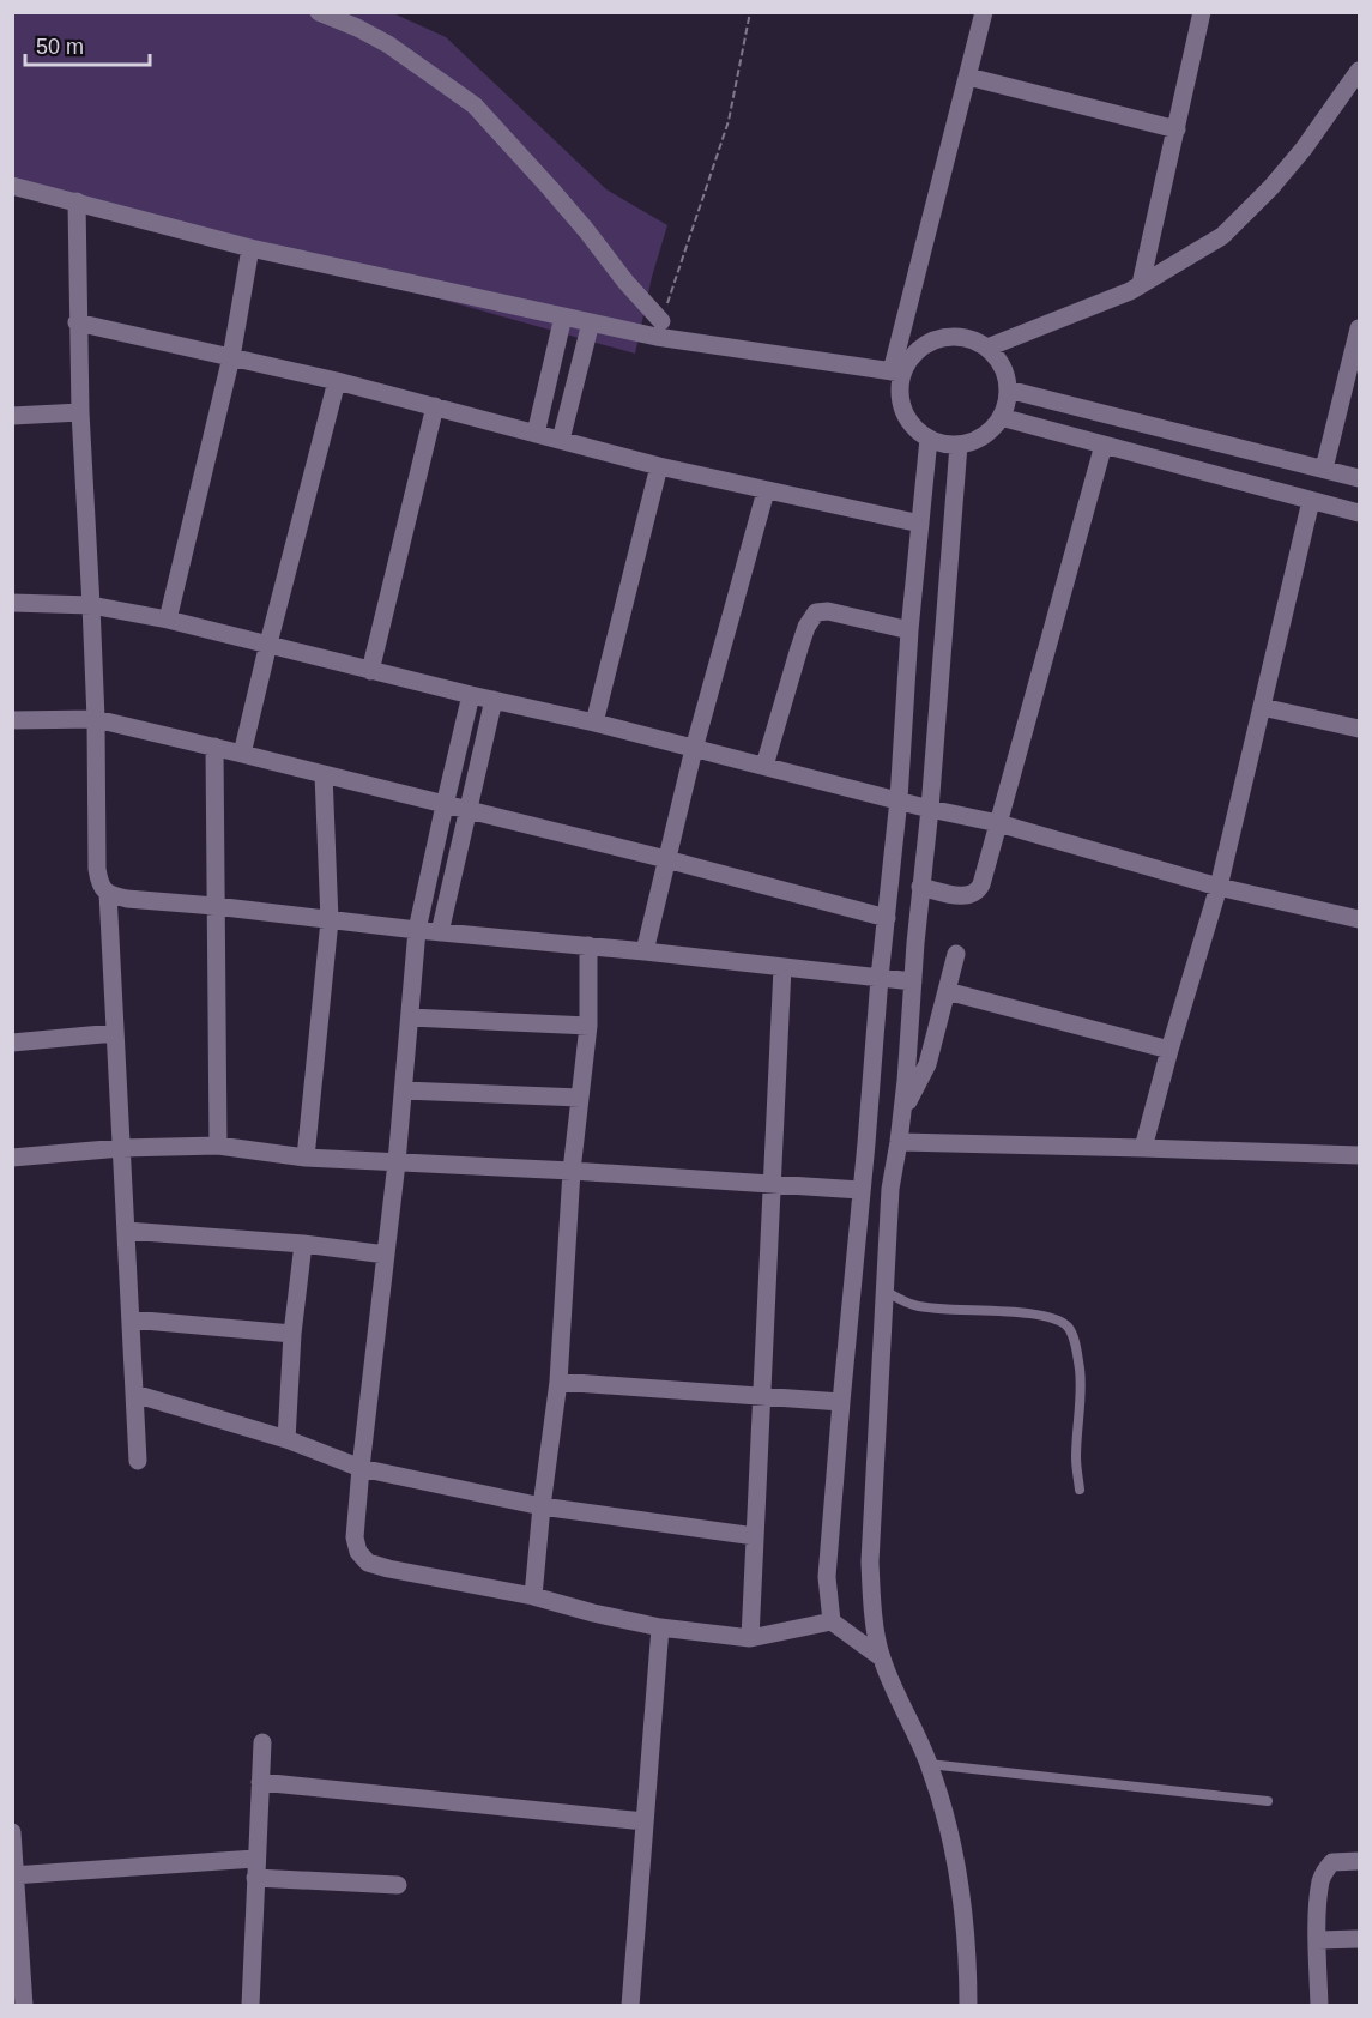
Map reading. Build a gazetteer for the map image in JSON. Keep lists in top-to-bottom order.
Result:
{
  "scale_bar": "50 m"
}
